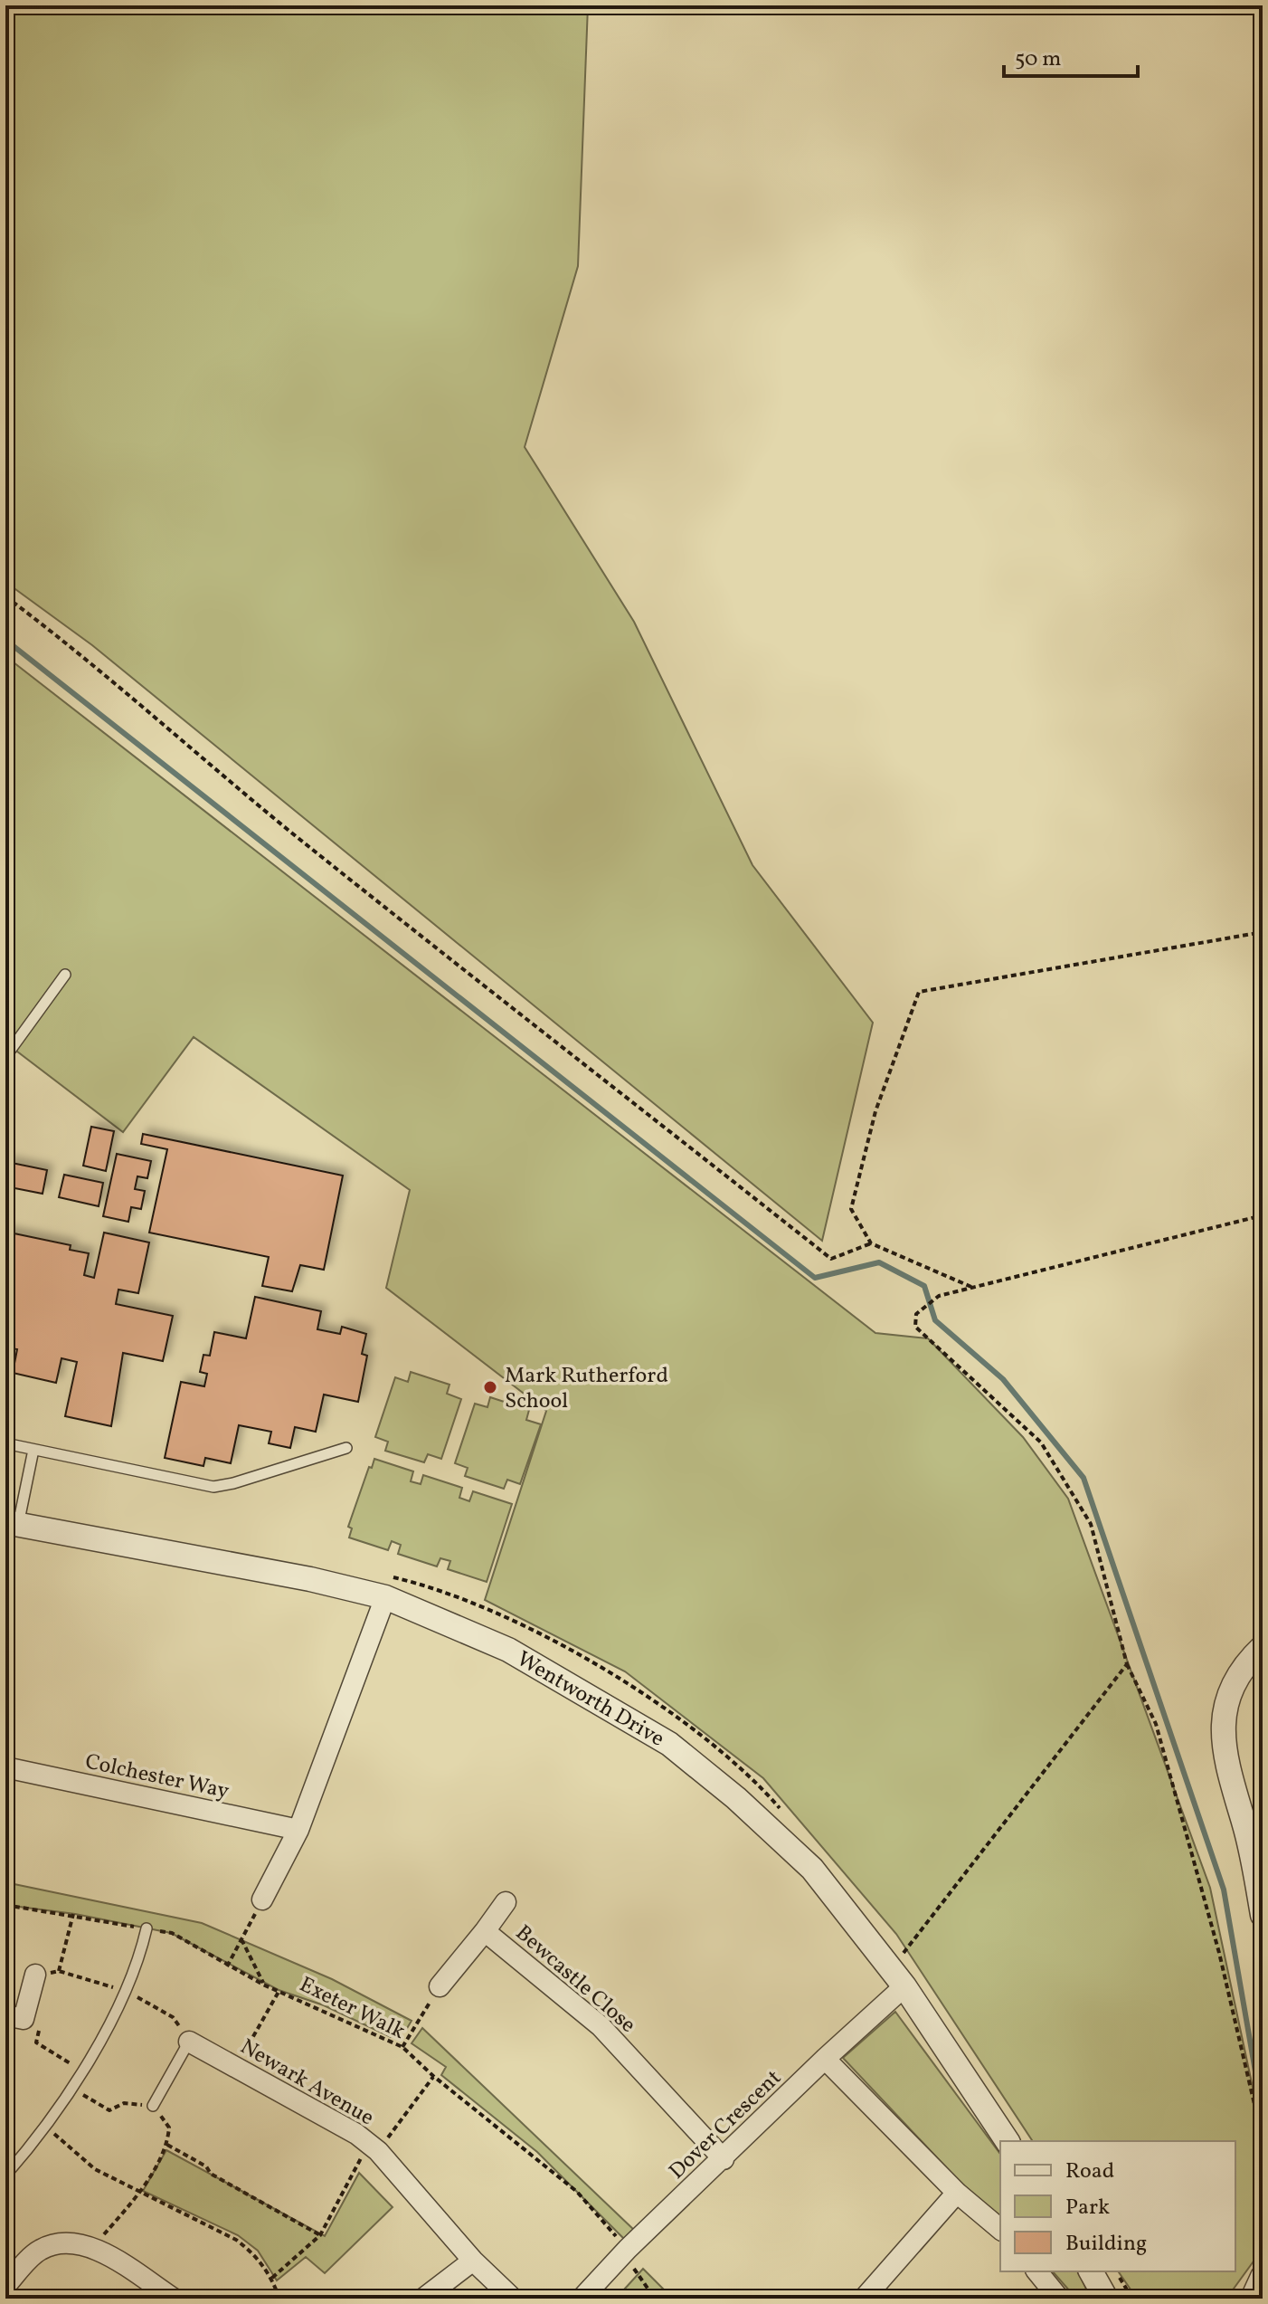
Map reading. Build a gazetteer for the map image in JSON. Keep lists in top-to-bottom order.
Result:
{
  "streets": {
    "street": [
      "Wentworth Drive",
      "Colchester Way",
      "Bewcastle Close",
      "Newark Avenue",
      "Dover Crescent"
    ],
    "path": ["Exeter Walk"]
  },
  "crossings": [
    ["Wentworth Drive", "Dover Crescent"],
    ["Bewcastle Close", "Dover Crescent"],
    ["Exeter Walk", "Dover Crescent"]
  ],
  "places": ["Mark Rutherford School"],
  "legend": ["Road", "Park", "Building"],
  "scale_bar": "50 m"
}
